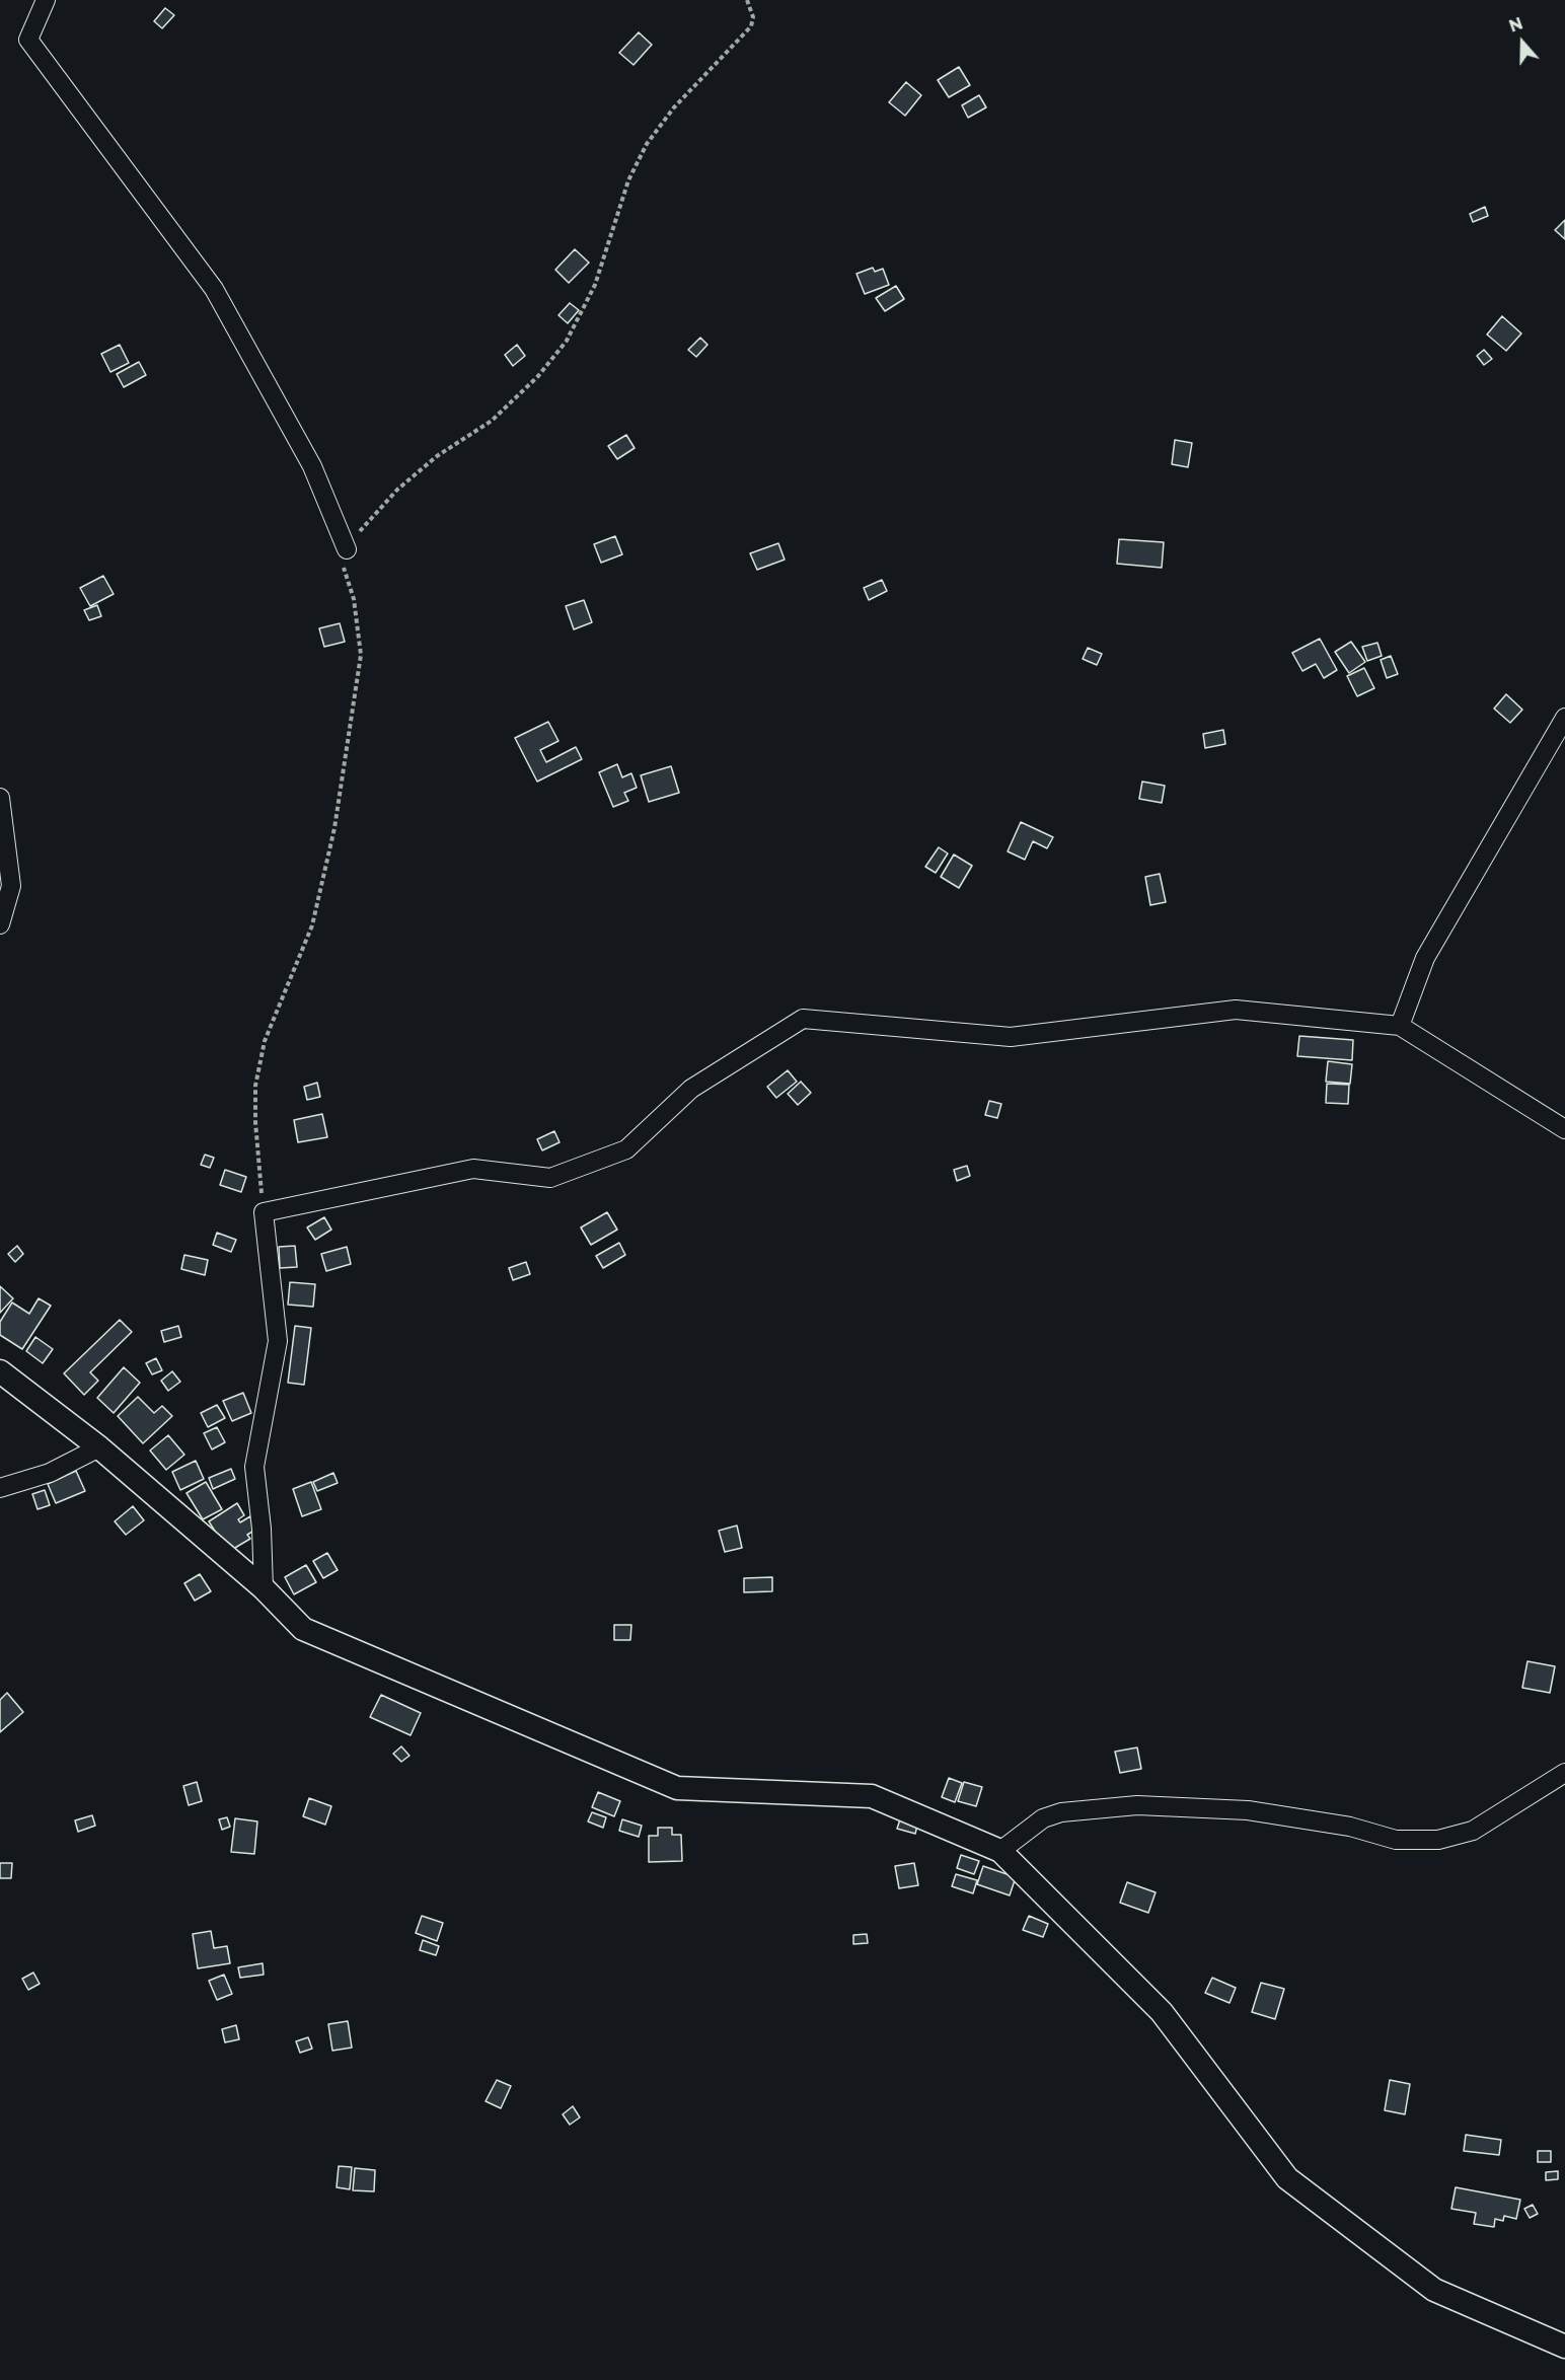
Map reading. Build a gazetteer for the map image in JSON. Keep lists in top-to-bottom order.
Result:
{
  "north": "top"
}
